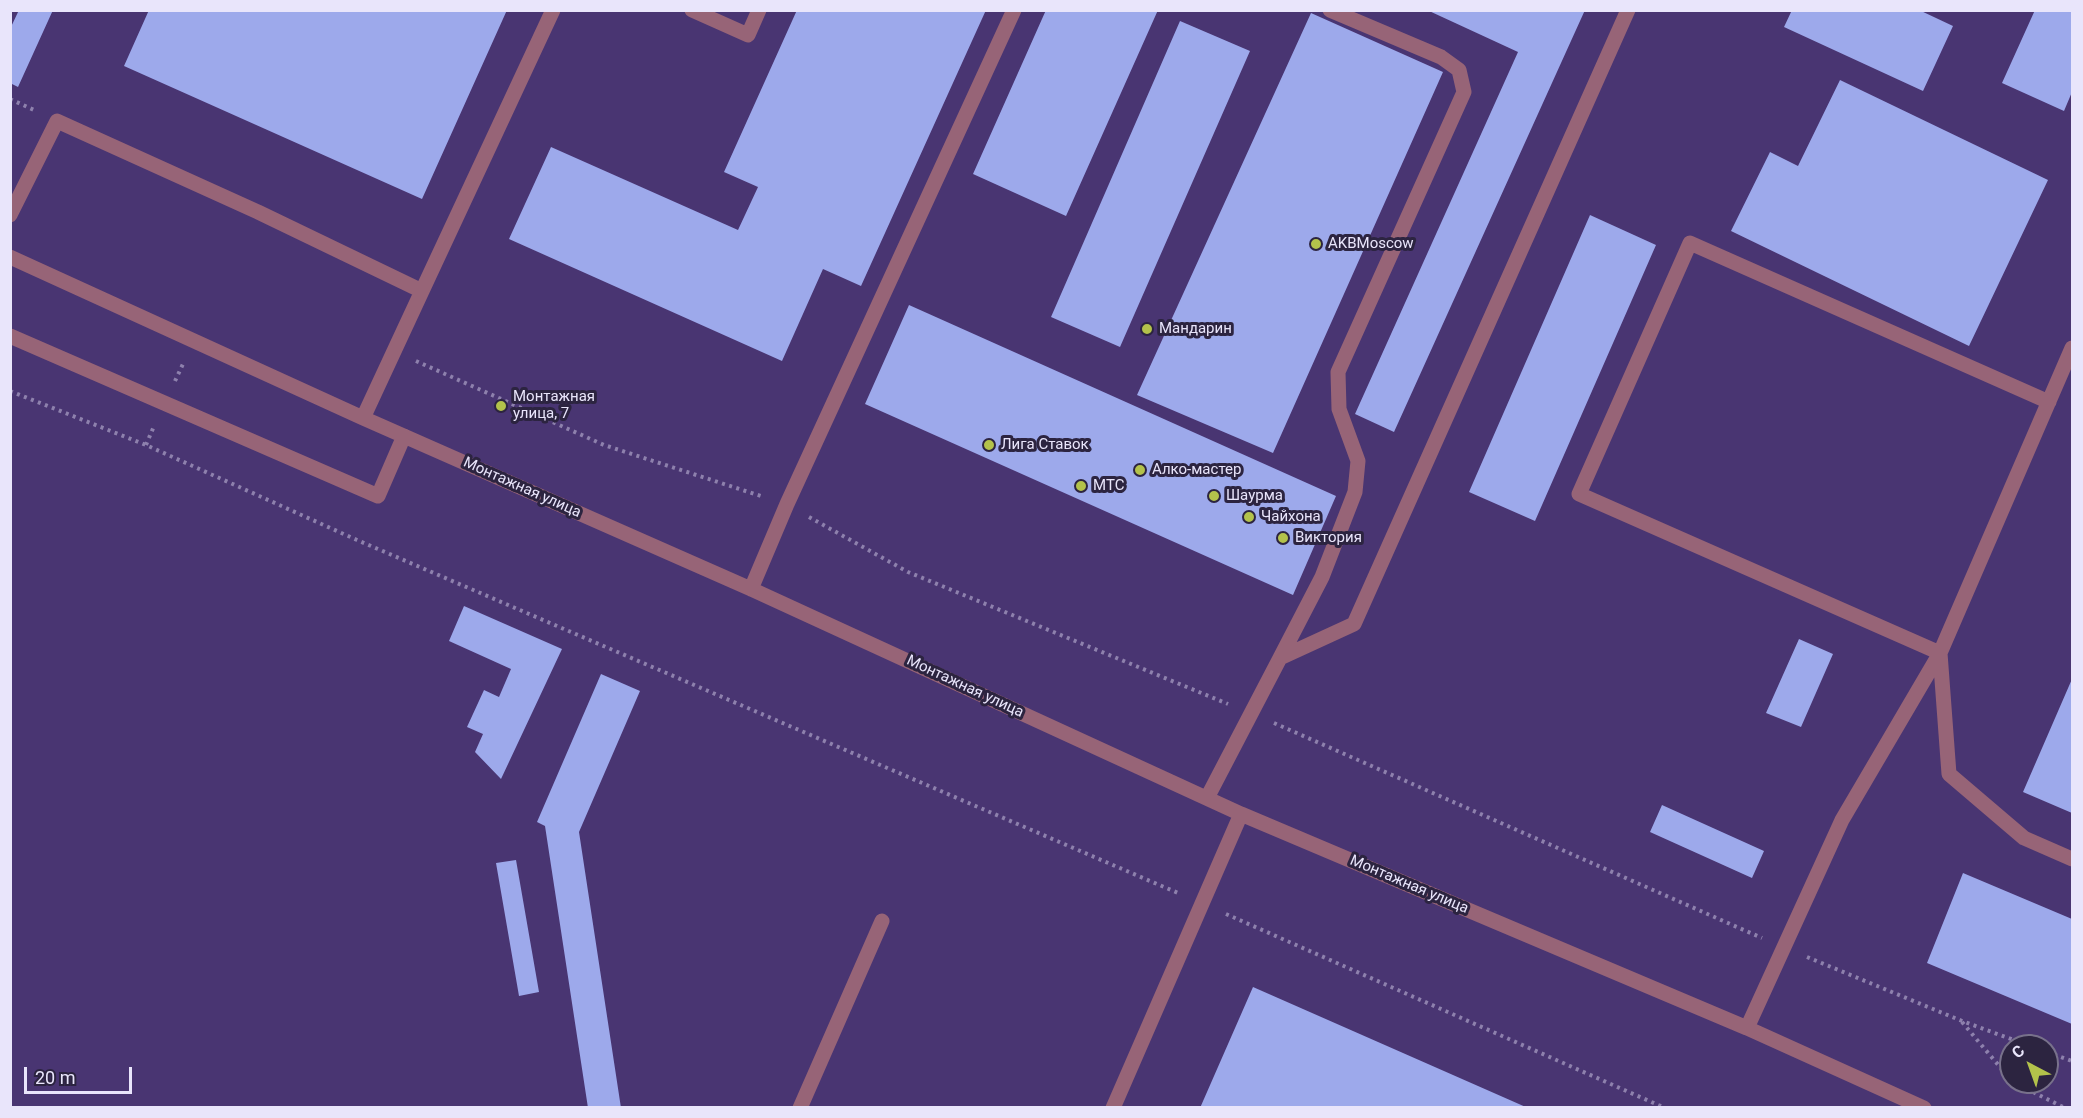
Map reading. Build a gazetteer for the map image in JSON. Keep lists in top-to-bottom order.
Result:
{
  "streets": {
    "street": ["Монтажная улица"]
  },
  "places": [
    "AKBMoscow",
    "Мандарин",
    "Монтажная улица, 7",
    "Лига Ставок",
    "Алко-мастер",
    "МТС",
    "Шаурма",
    "Чайхона",
    "Виктория"
  ],
  "scale_bar": "20 m",
  "north": "top left"
}
